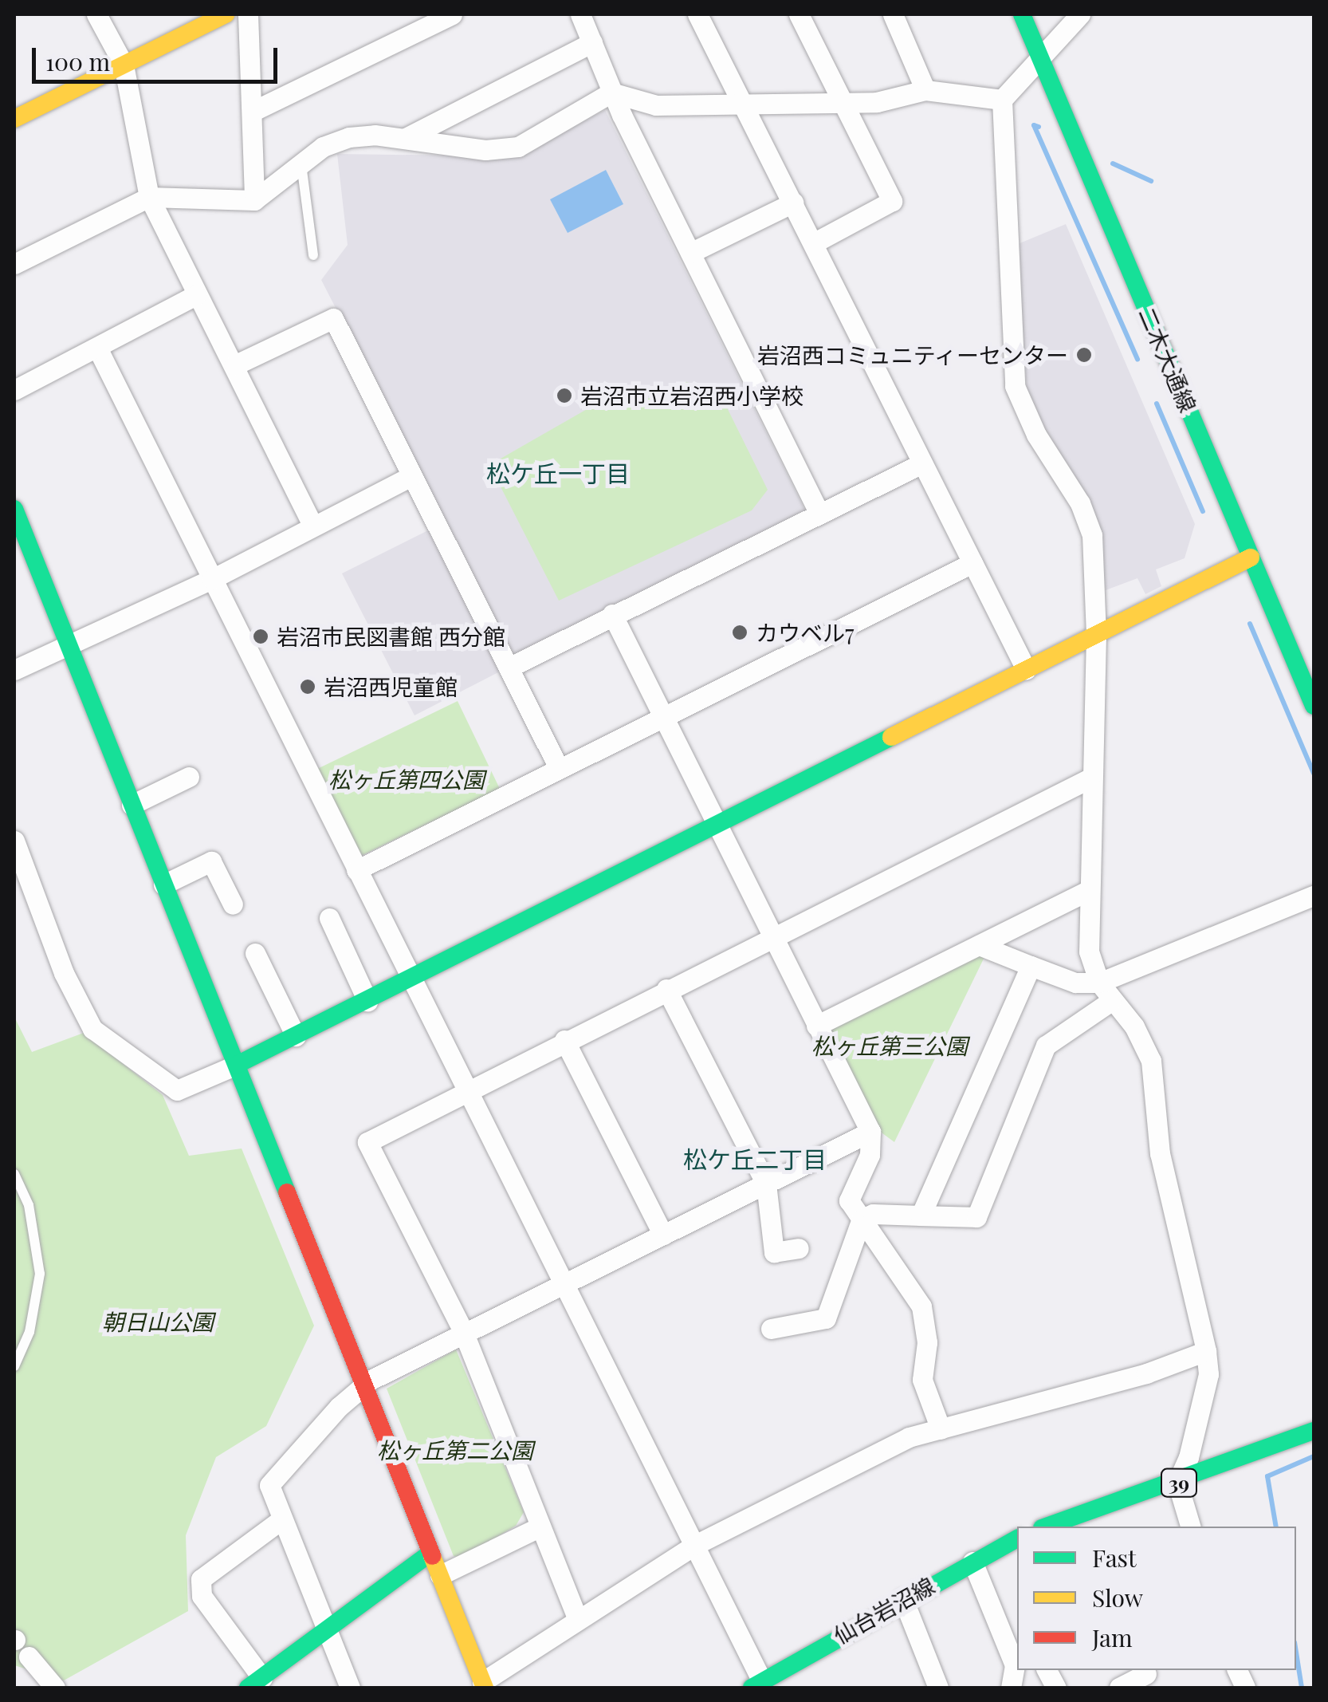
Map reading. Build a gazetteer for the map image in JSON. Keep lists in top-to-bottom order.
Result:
{
  "streets": {
    "street": ["二木大通線", "39", "仙台岩沼線"]
  },
  "districts": ["松ケ丘一丁目", "松ケ丘二丁目"],
  "parks": [
    "松ヶ丘第四公園",
    "松ヶ丘第三公園",
    "朝日山公園",
    "松ヶ丘第二公園"
  ],
  "places": [
    "岩沼西コミュニティーセンター",
    "岩沼市立岩沼西小学校",
    "カウベル7",
    "岩沼市民図書館 西分館",
    "岩沼西児童館"
  ],
  "legend": ["Fast", "Slow", "Jam"],
  "scale_bar": "100 m"
}
